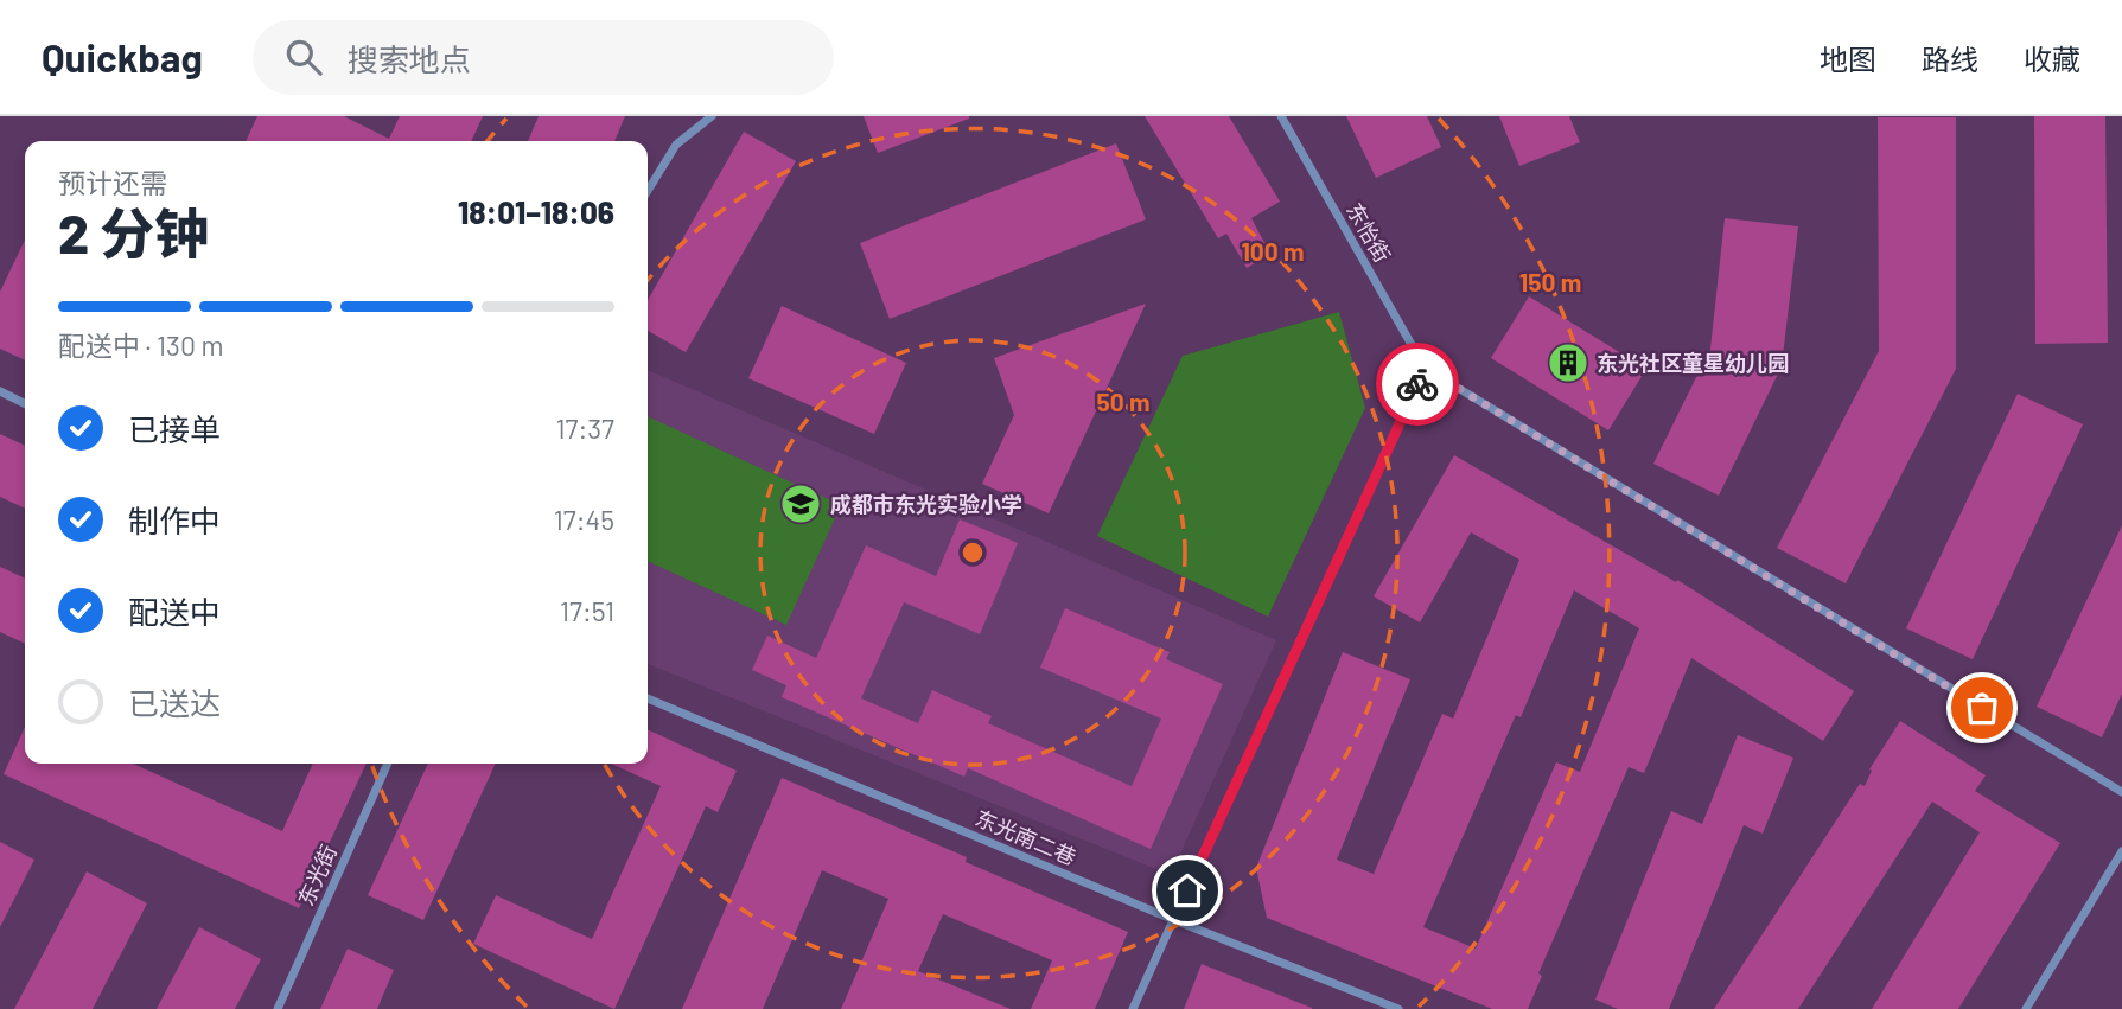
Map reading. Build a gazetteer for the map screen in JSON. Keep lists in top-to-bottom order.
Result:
{
  "streets": {
    "street": ["东怡街", "东光南二巷", "东光街"]
  },
  "places": {
    "building": ["东光社区童星幼儿园"],
    "school or university": ["成都市东光实验小学"]
  },
  "page": {
    "header": "Quickbag",
    "search": "搜索地点",
    "nav": ["地图", "路线", "收藏"],
    "heading": ["2 分钟", "预计还需", "18:01–18:06"],
    "bar": "配送中 · 130 m",
    "list": [
      ["已接单", "17:37"],
      ["制作中", "17:45"],
      ["配送中", "17:51"],
      "已送达"
    ]
  },
  "rings": ["100 m", "150 m", "50 m"]
}
